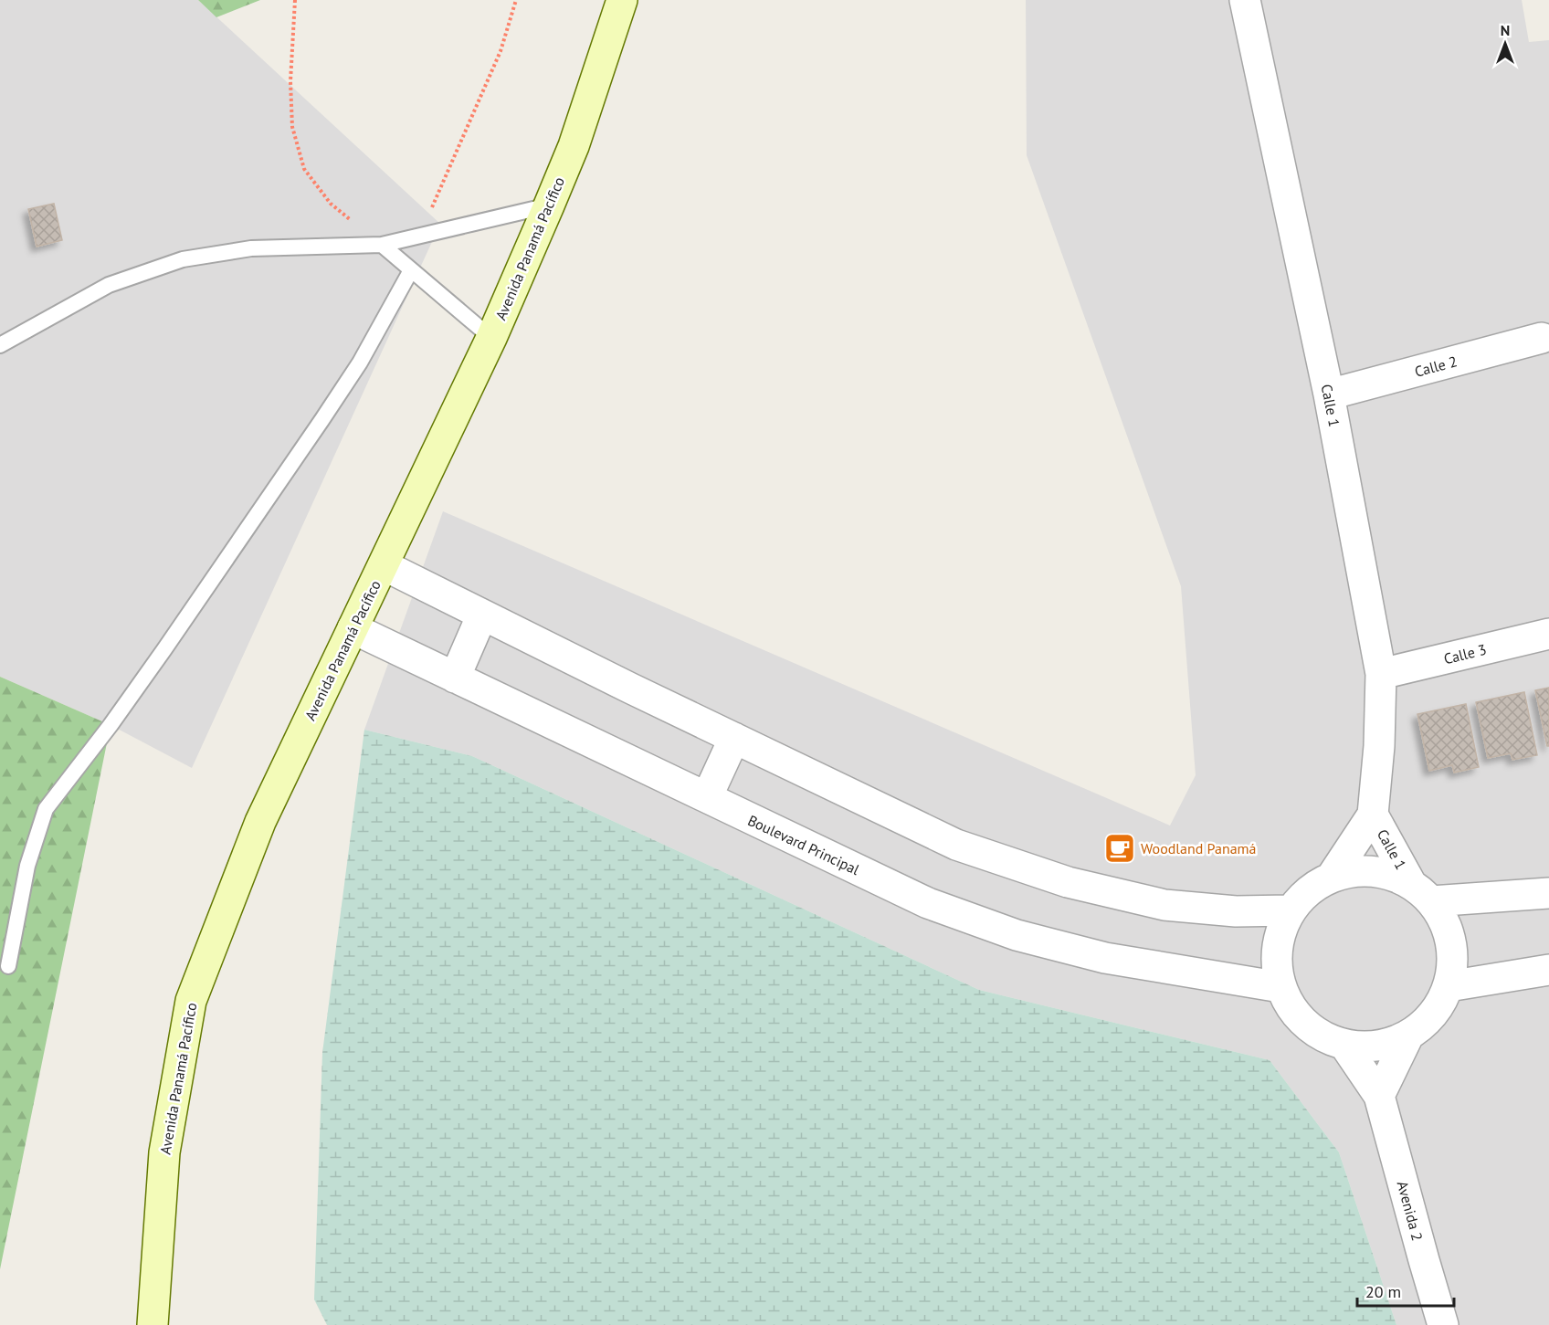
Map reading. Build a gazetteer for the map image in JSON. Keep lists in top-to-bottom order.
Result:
{
  "streets": {
    "main road": ["Avenida Panamá Pacífico"],
    "street": [
      "Calle 2",
      "Calle 1",
      "Calle 3",
      "Boulevard Principal",
      "Avenida 2"
    ]
  },
  "crossings": [
    ["Avenida Panamá Pacífico", "Boulevard Principal"],
    ["Calle 2", "Calle 1"],
    ["Calle 1", "Calle 3"],
    ["Calle 1", "Boulevard Principal"],
    ["Calle 1", "Avenida 2"],
    ["Boulevard Principal", "Avenida 2"]
  ],
  "places": {
    "cafe": ["Woodland Panamá"]
  },
  "scale_bar": "20 m",
  "north": "top"
}
